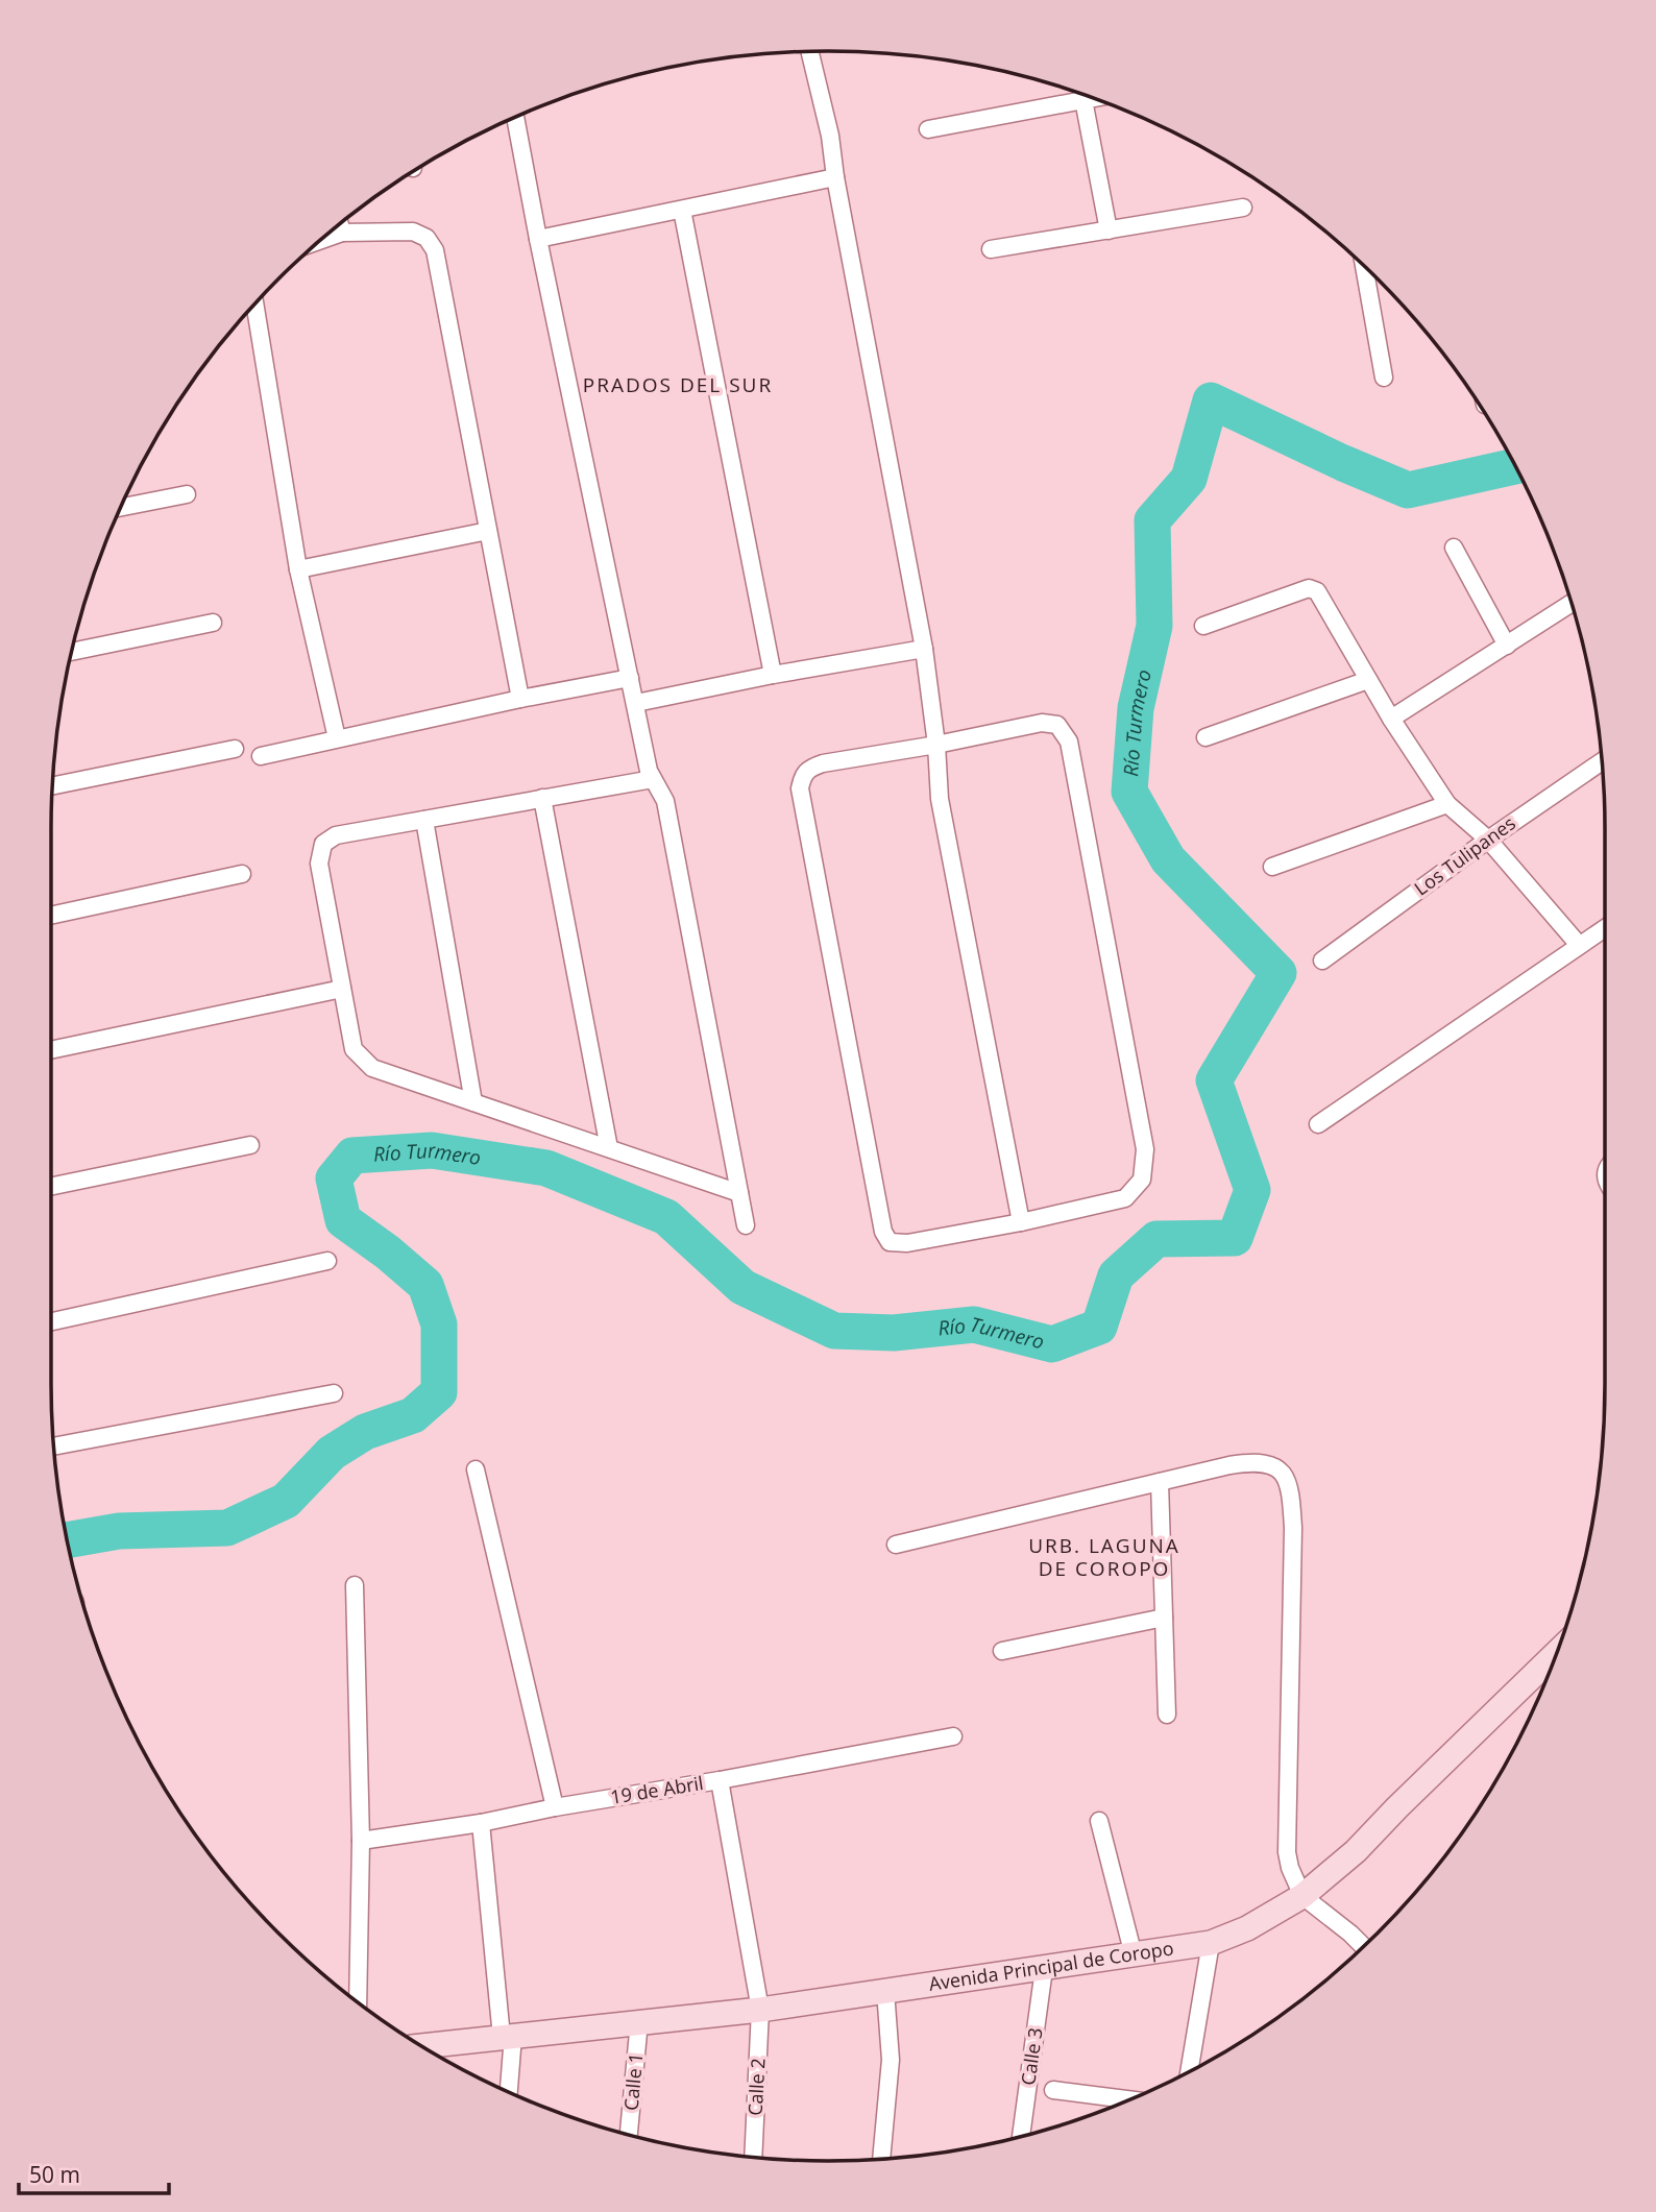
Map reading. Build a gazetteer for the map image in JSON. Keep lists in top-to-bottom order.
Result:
{
  "streets": {
    "street": [
      "Los Tulipanes",
      "19 de Abril",
      "Avenida Principal de Coropo",
      "Calle 3",
      "Calle 1",
      "Calle 2"
    ]
  },
  "crossings": [
    ["19 de Abril", "Calle 2"],
    ["Avenida Principal de Coropo", "Calle 3"],
    ["Avenida Principal de Coropo", "Calle 1"],
    ["Avenida Principal de Coropo", "Calle 2"]
  ],
  "districts": ["PRADOS DEL SUR", "URB. LAGUNA DE COROPO"],
  "water": ["Río Turmero"],
  "scale_bar": "50 m"
}
